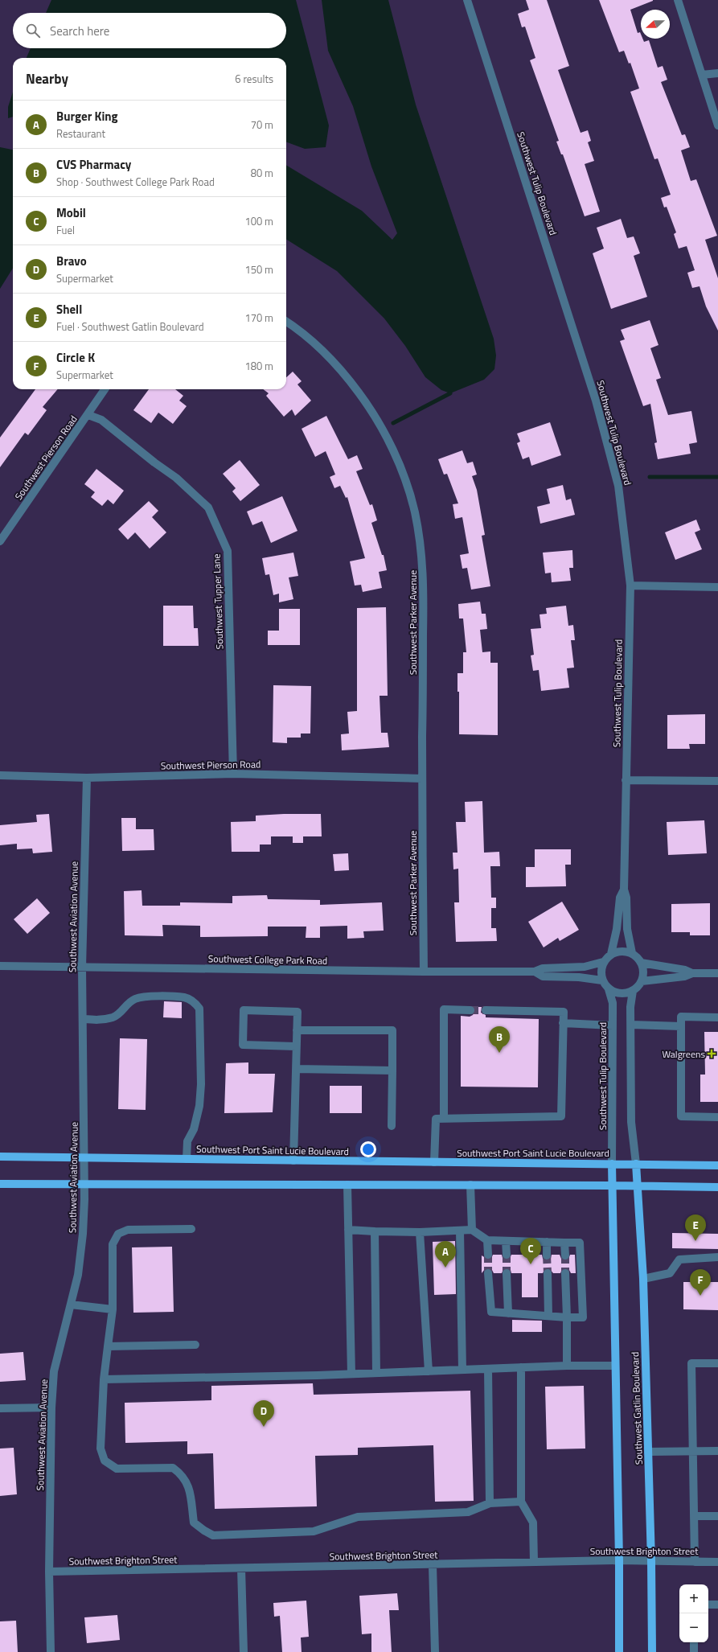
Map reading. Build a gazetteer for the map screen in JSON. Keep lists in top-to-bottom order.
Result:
{
  "streets": {
    "main road": ["Southwest Port Saint Lucie Boulevard", "Southwest Gatlin Boulevard"],
    "street": [
      "Southwest Tulip Boulevard",
      "Southwest Pierson Road",
      "Southwest Tupper Lane",
      "Southwest Parker Avenue",
      "Southwest Aviation Avenue",
      "Southwest College Park Road",
      "Southwest Brighton Street"
    ]
  },
  "crossings": [
    ["Southwest Tulip Boulevard", "Southwest College Park Road"],
    ["Southwest Tulip Boulevard", "Southwest Port Saint Lucie Boulevard"],
    ["Southwest Tulip Boulevard", "Southwest Gatlin Boulevard"],
    ["Southwest Pierson Road", "Southwest Tupper Lane"],
    ["Southwest Pierson Road", "Southwest Parker Avenue"],
    ["Southwest Pierson Road", "Southwest Aviation Avenue"],
    ["Southwest Parker Avenue", "Southwest College Park Road"],
    ["Southwest Aviation Avenue", "Southwest College Park Road"],
    ["Southwest Aviation Avenue", "Southwest Port Saint Lucie Boulevard"],
    ["Southwest Aviation Avenue", "Southwest Brighton Street"],
    ["Southwest Port Saint Lucie Boulevard", "Southwest Gatlin Boulevard"],
    ["Southwest Gatlin Boulevard", "Southwest Brighton Street"]
  ],
  "places": {
    "health": ["Walgreens"]
  },
  "north": "left",
  "page": {
    "search": "Search here",
    "heading": ["Nearby", "6 results"],
    "list": [
      {
        "mark": "A",
        "name": "Burger King",
        "note": "Restaurant",
        "value": "70 m"
      },
      {
        "mark": "B",
        "name": "CVS Pharmacy",
        "note": "Shop · Southwest College Park Road",
        "value": "80 m"
      },
      {
        "mark": "C",
        "name": "Mobil",
        "note": "Fuel",
        "value": "100 m"
      },
      {
        "mark": "D",
        "name": "Bravo",
        "note": "Supermarket",
        "value": "150 m"
      },
      {
        "mark": "E",
        "name": "Shell",
        "note": "Fuel · Southwest Gatlin Boulevard",
        "value": "170 m"
      },
      {
        "mark": "F",
        "name": "Circle K",
        "note": "Supermarket",
        "value": "180 m"
      }
    ],
    "pins": [
      "B",
      "E",
      "C",
      "A",
      "F",
      "D"
    ],
    "map_buttons": ["+", "−"]
  }
}
